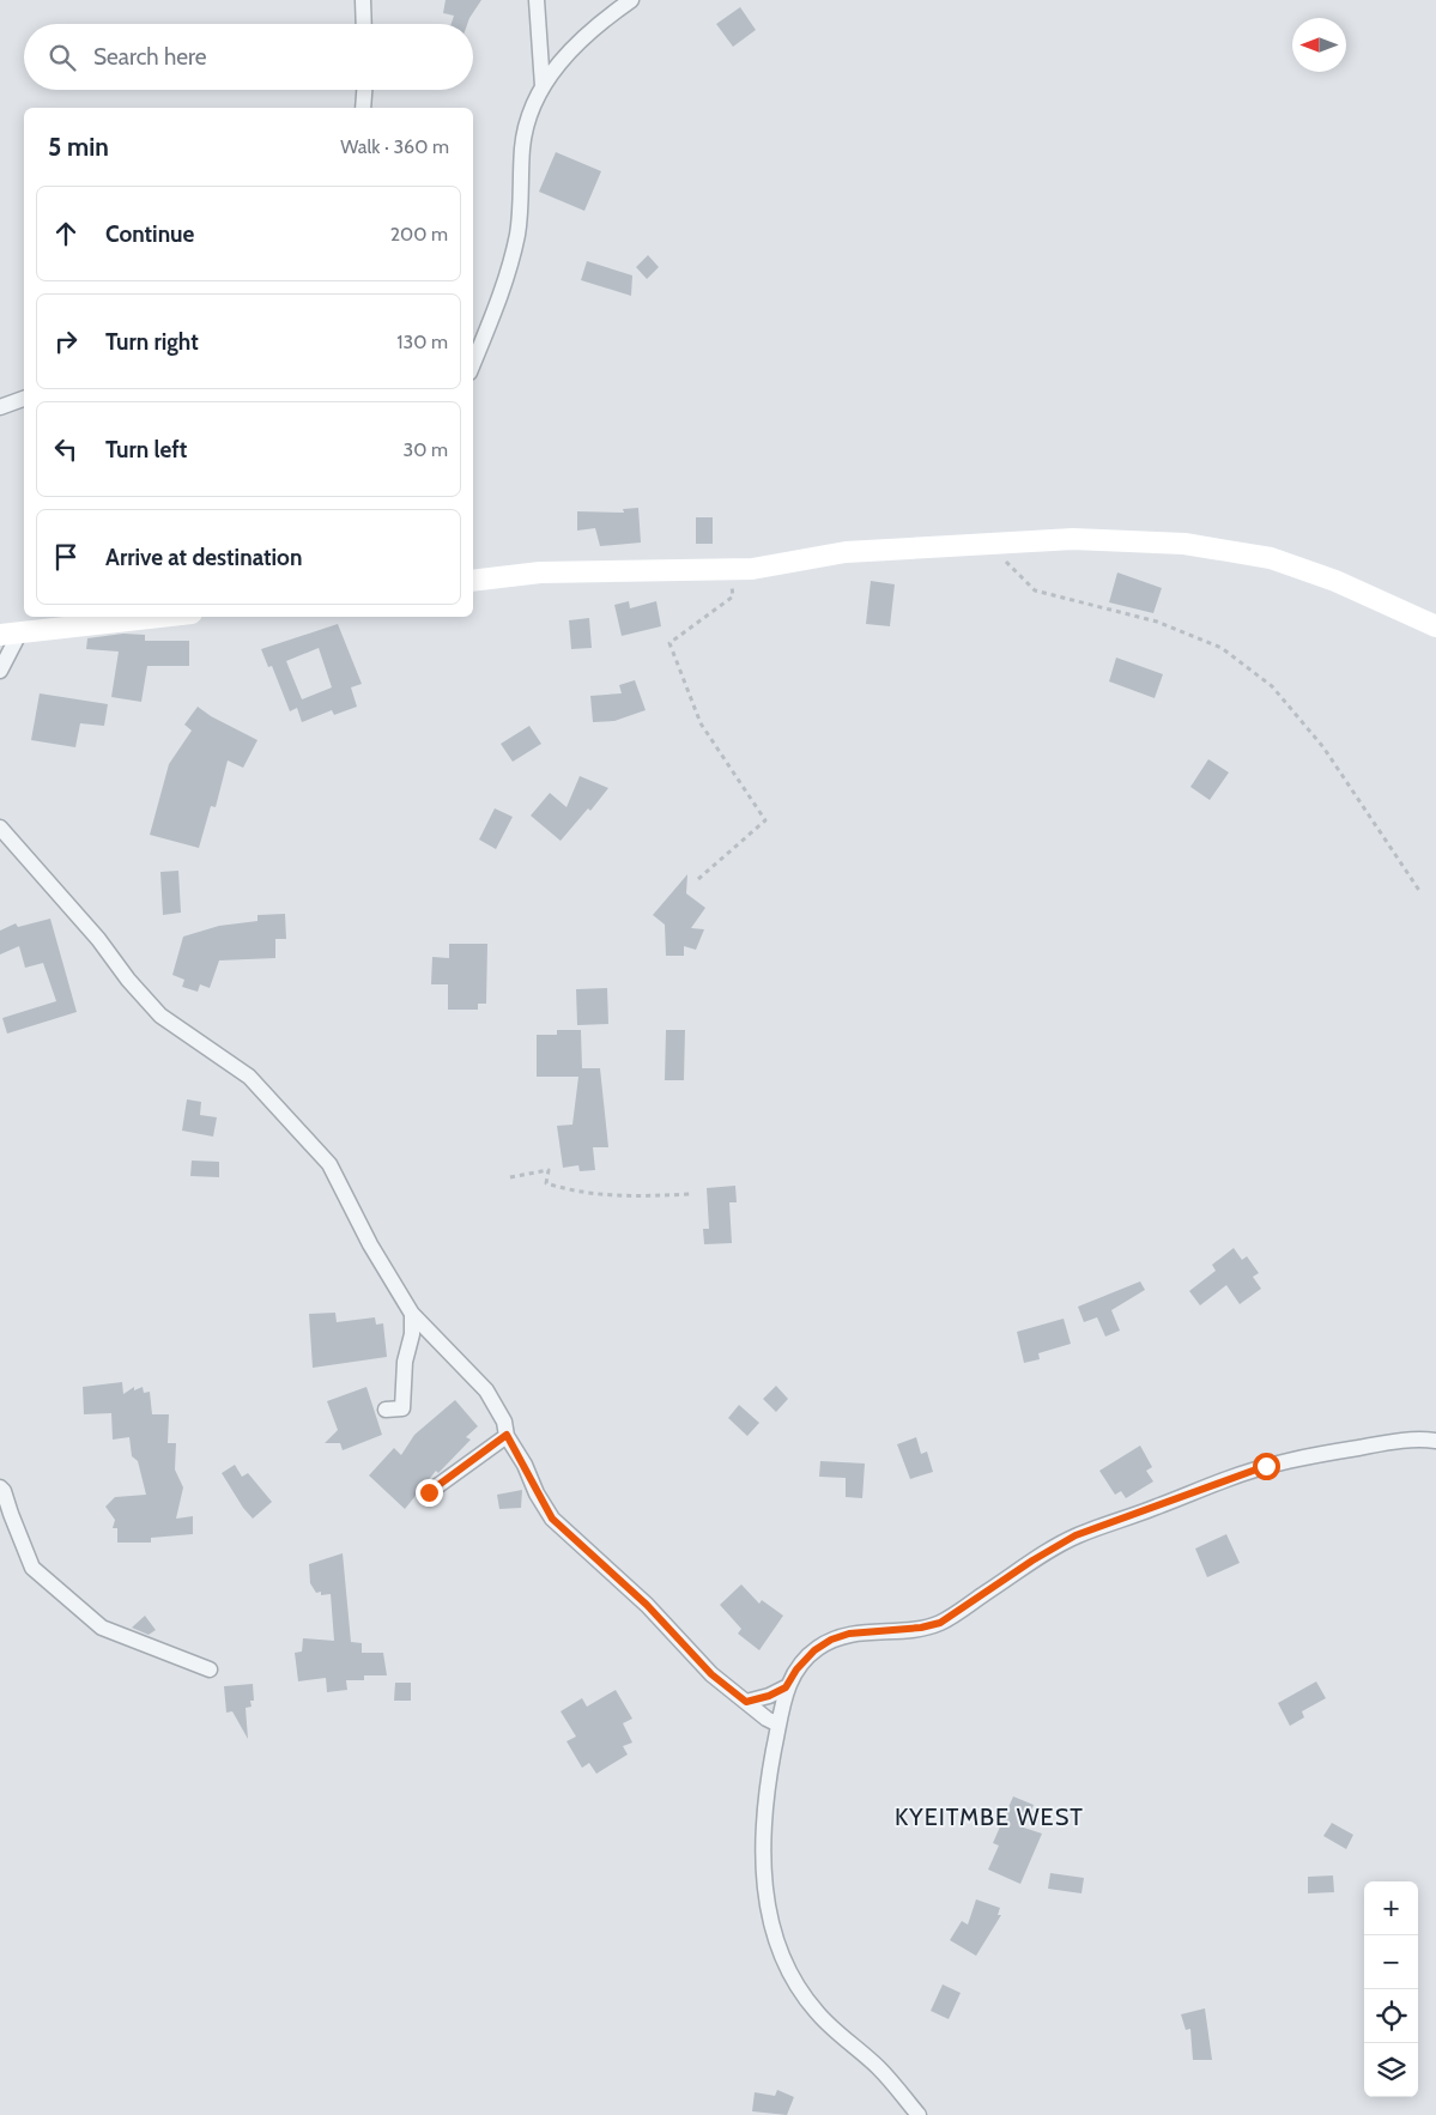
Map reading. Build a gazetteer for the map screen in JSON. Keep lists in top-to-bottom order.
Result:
{
  "districts": ["KYEITMBE WEST"],
  "north": "left",
  "page": {
    "search": "Search here",
    "heading": ["5 min", "Walk · 360 m"],
    "list": [
      ["Continue", "200 m"],
      ["Turn right", "130 m"],
      ["Turn left", "30 m"],
      "Arrive at destination"
    ],
    "map_buttons": ["+", "−"]
  }
}
